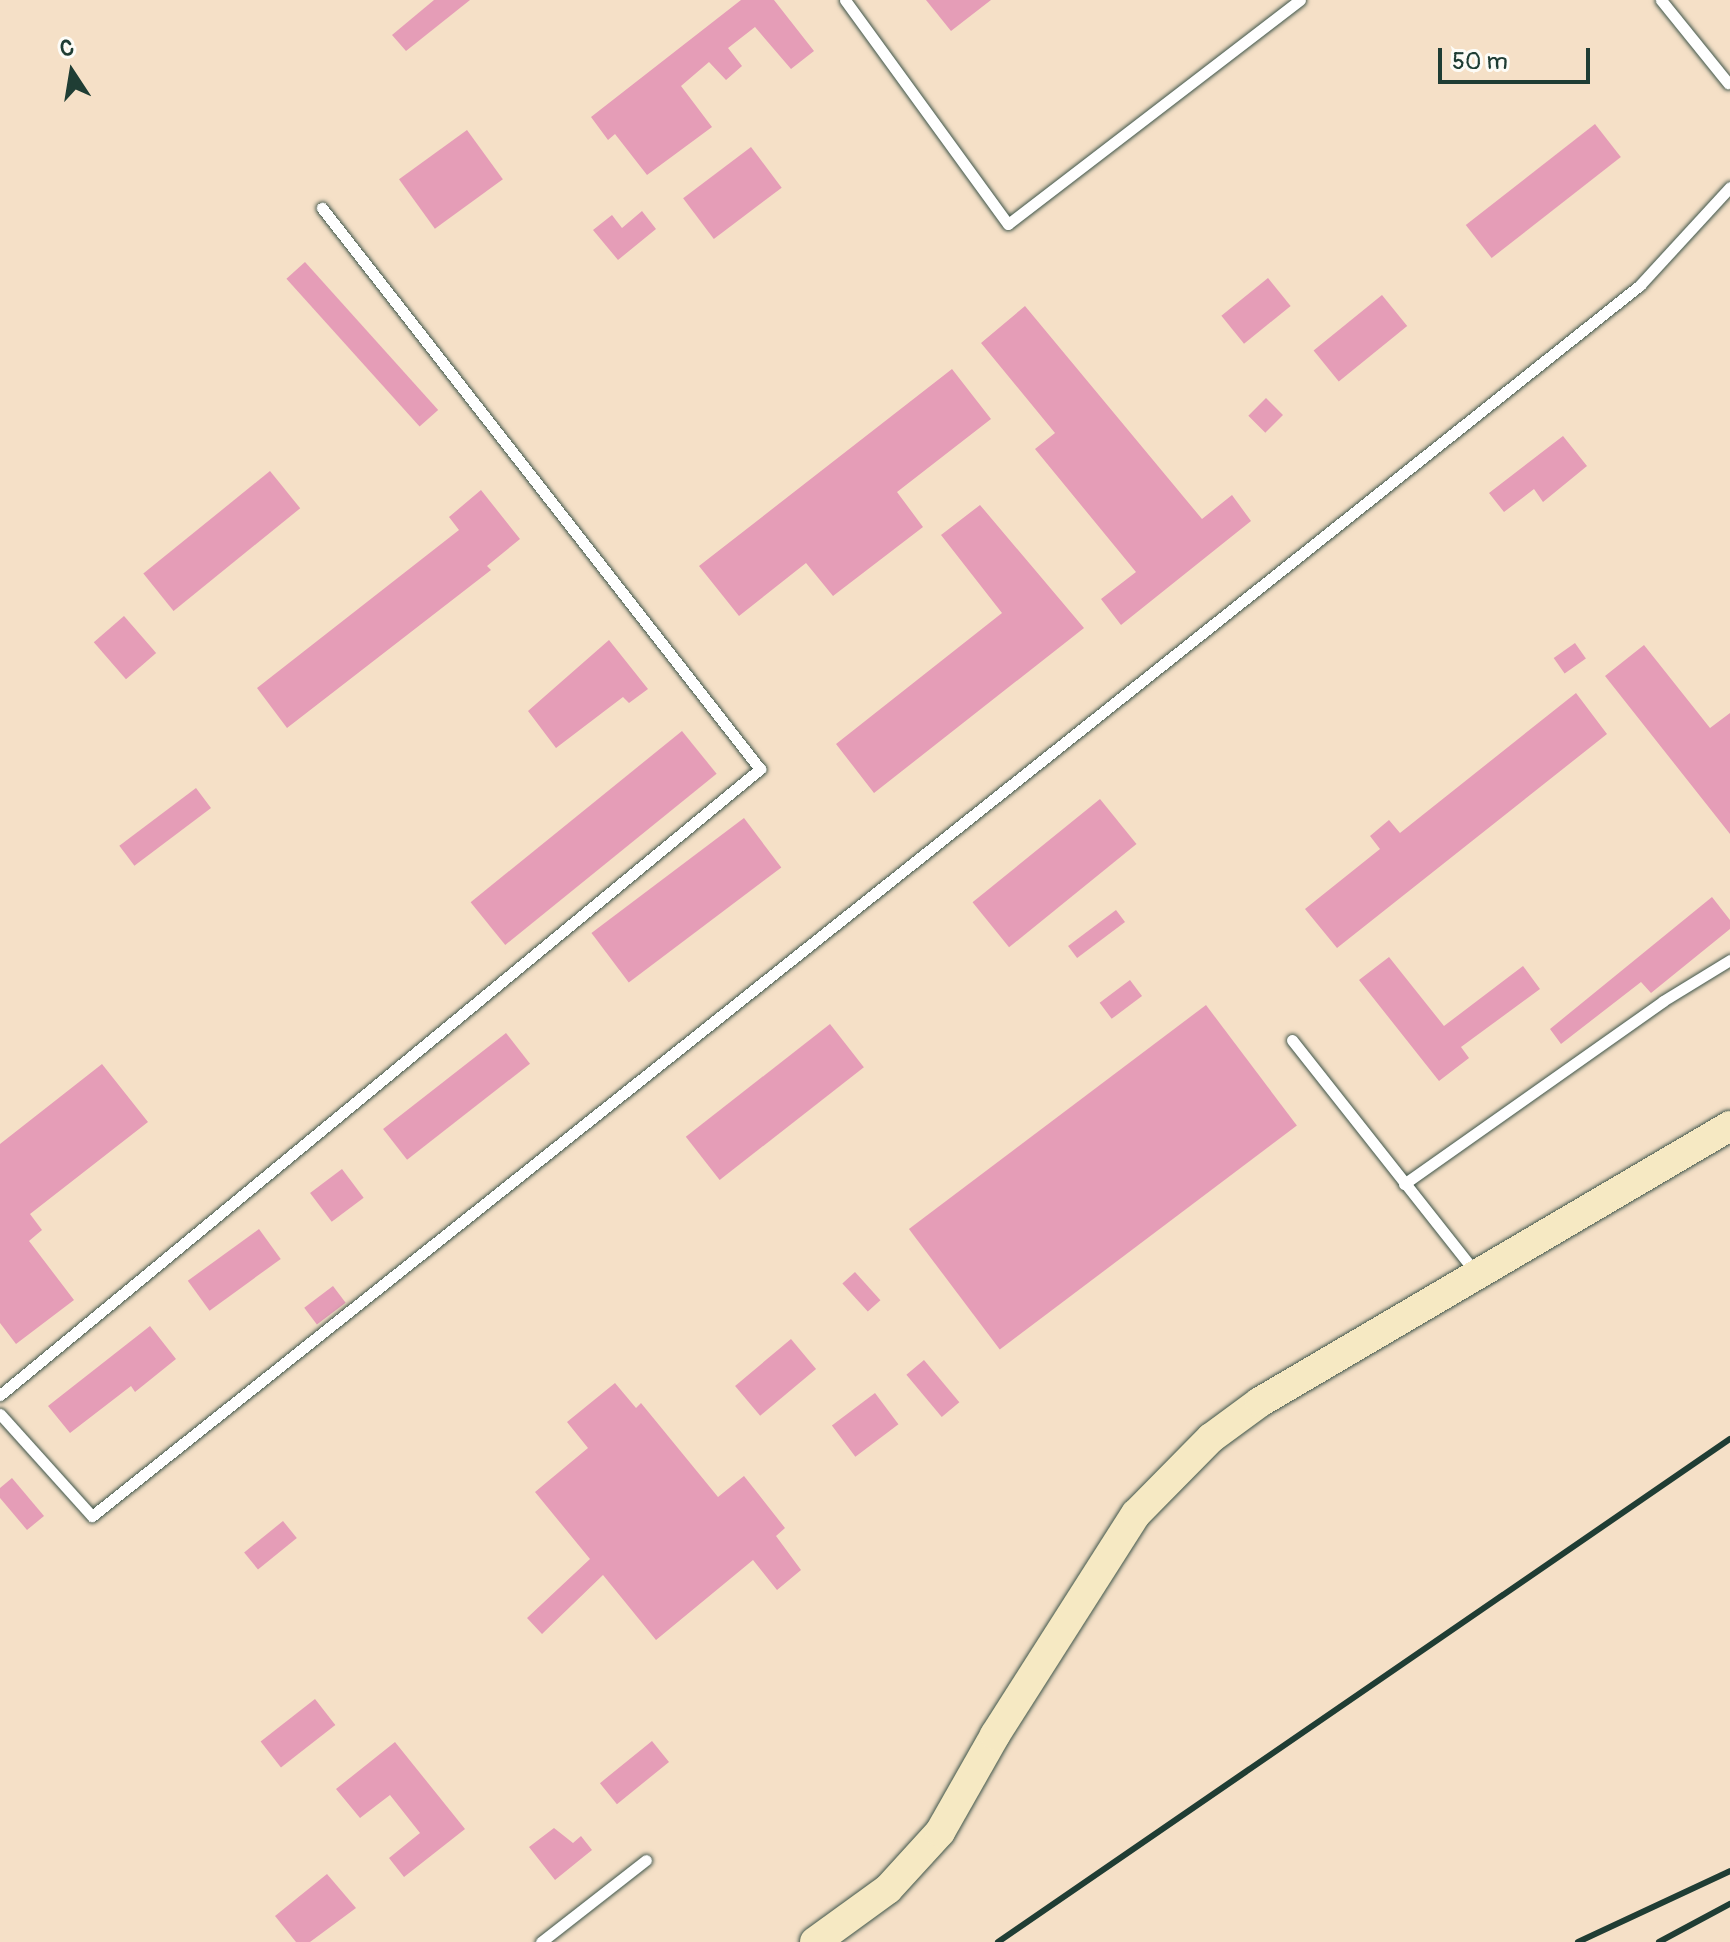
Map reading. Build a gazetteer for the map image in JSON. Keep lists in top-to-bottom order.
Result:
{
  "scale_bar": "50 m",
  "north": "top"
}
